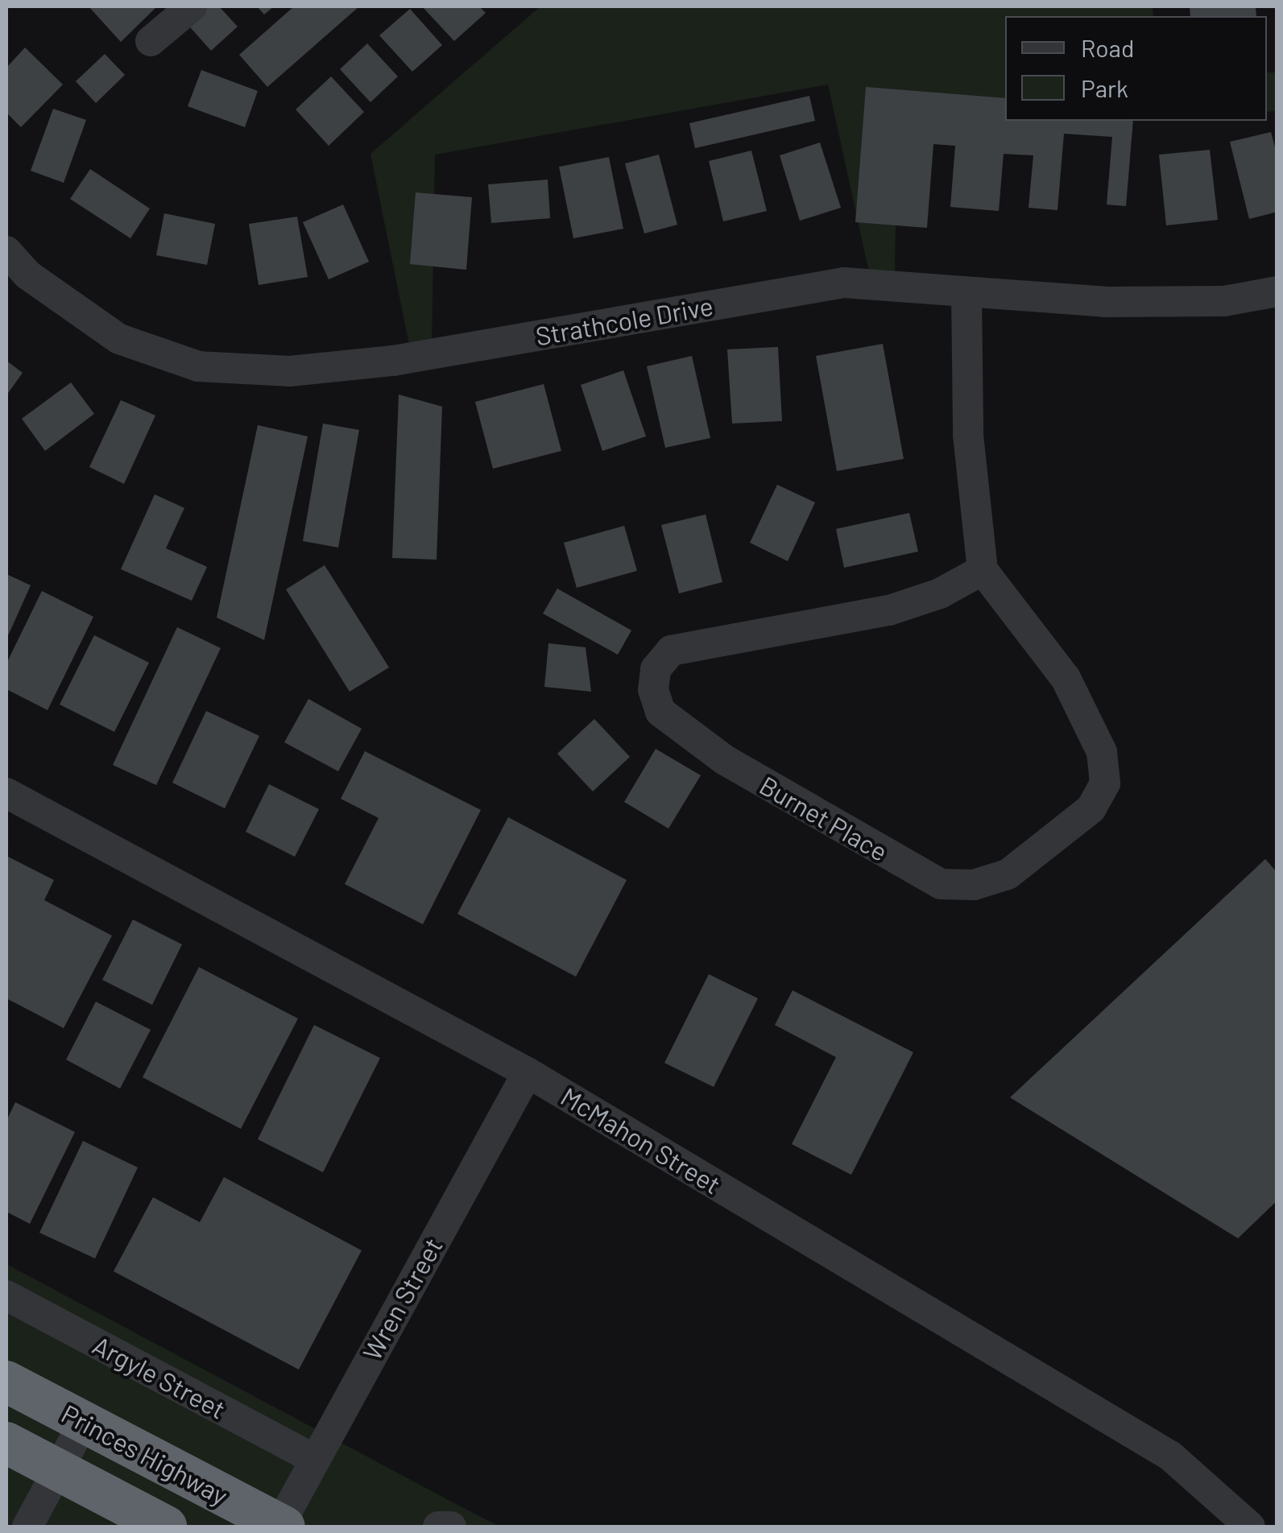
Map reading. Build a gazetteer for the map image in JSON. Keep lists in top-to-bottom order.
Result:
{
  "streets": {
    "highway": ["Princes Highway"],
    "street": [
      "Strathcole Drive",
      "Burnet Place",
      "McMahon Street",
      "Wren Street",
      "Argyle Street"
    ]
  },
  "crossings": [
    ["McMahon Street", "Wren Street"],
    ["Wren Street", "Argyle Street"],
    ["Wren Street", "Princes Highway"]
  ],
  "legend": ["Road", "Park"]
}
